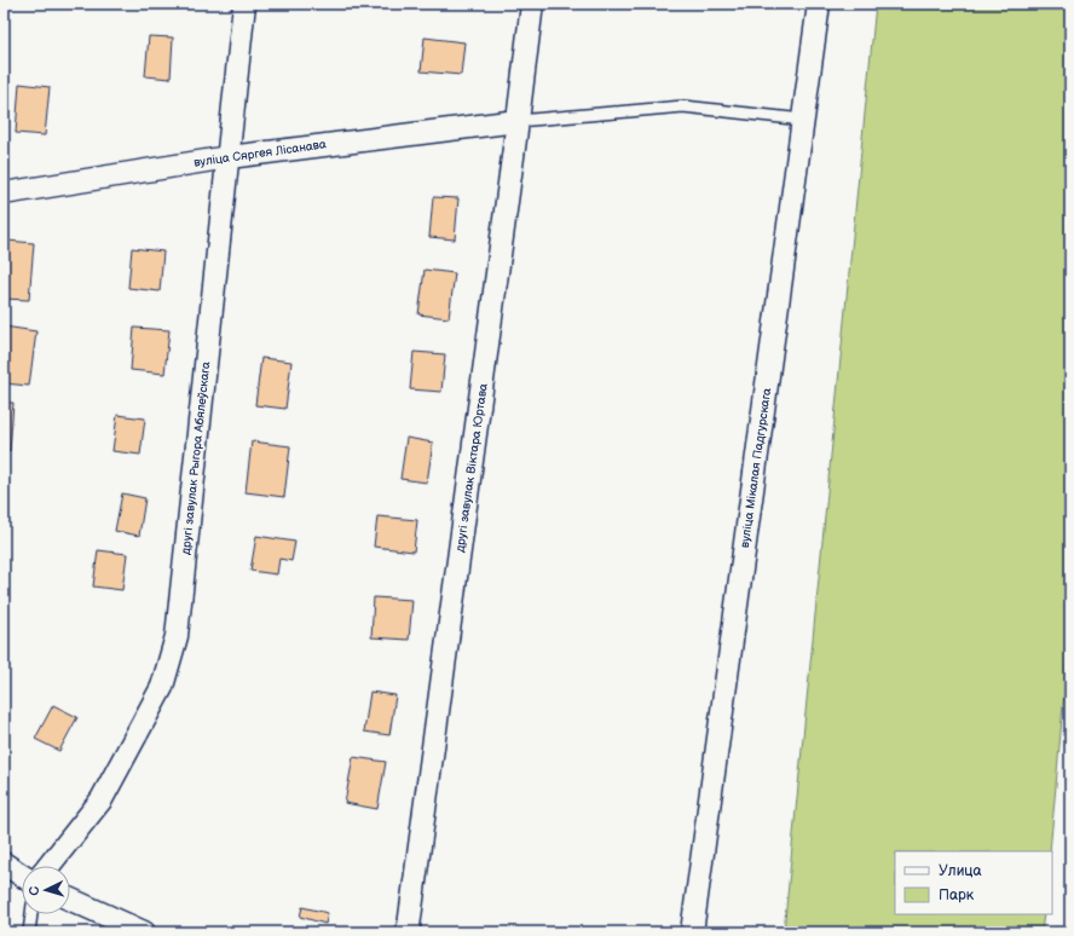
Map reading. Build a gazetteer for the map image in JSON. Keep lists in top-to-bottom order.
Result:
{
  "streets": {
    "street": [
      "вуліца Сяргея Лісанава",
      "другі завулак Рыгора Абялеўскага",
      "другі завулак Віктара Юртава",
      "вуліца Мікалая Падгурскага"
    ]
  },
  "crossings": [
    ["вуліца Сяргея Лісанава", "другі завулак Рыгора Абялеўскага"],
    ["вуліца Сяргея Лісанава", "другі завулак Віктара Юртава"]
  ],
  "legend": ["Улица", "Парк"],
  "north": "left"
}
